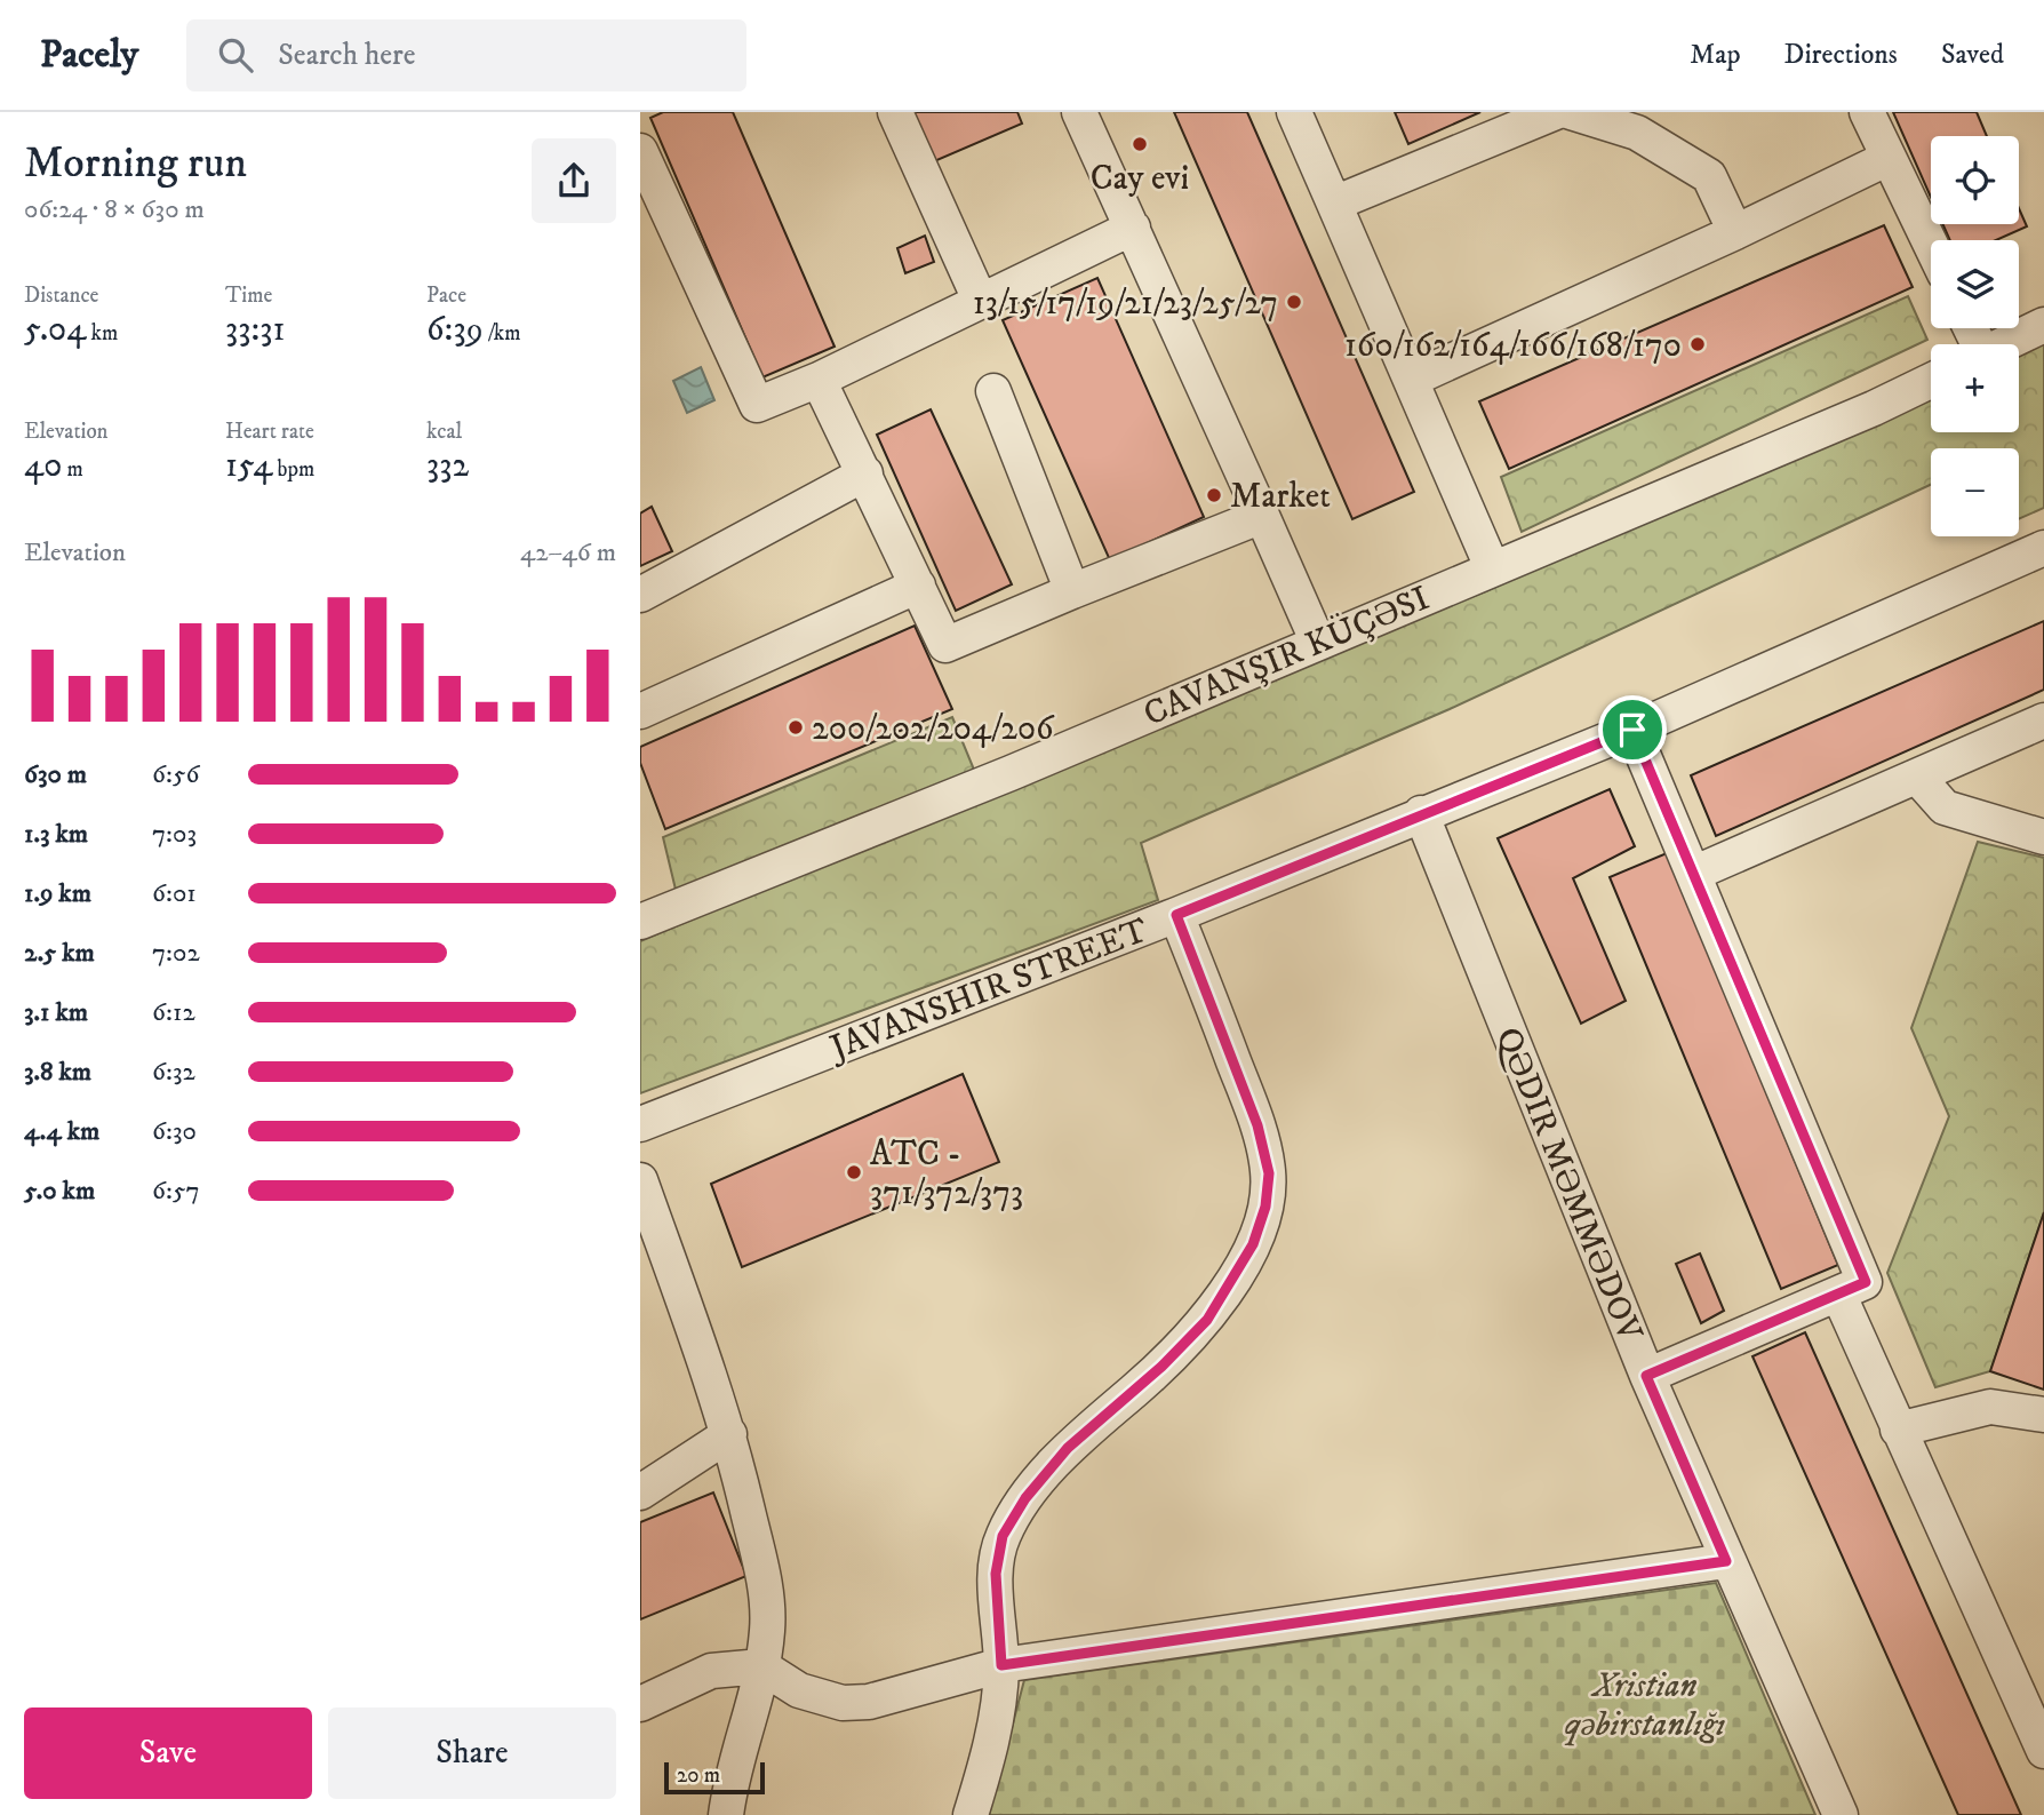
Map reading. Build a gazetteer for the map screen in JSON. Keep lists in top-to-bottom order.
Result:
{
  "streets": {
    "street": ["CAVANŞIR KÜÇƏSI", "JAVANSHIR STREET", "QƏDIR MƏMMƏDOV"]
  },
  "crossings": [
    ["JAVANSHIR STREET", "QƏDIR MƏMMƏDOV"]
  ],
  "parks": ["Xristian qəbirstanlığı"],
  "places": [
    "Cay evi",
    "13/15/17/19/21/23/25/27",
    "160/162/164/166/168/170",
    "Market",
    "200/202/204/206",
    "ATC - 371/372/373"
  ],
  "scale_bar": "20 m",
  "page": {
    "header": "Pacely",
    "search": "Search here",
    "nav": ["Map", "Directions", "Saved"],
    "heading": ["Morning run", "06:24 · 8 × 630 m"],
    "map_buttons": ["+", "−"],
    "stats": [
      ["Distance", "5.04 km"],
      ["Time", "33:31"],
      ["Pace", "6:39 /km"],
      ["Elevation", "40 m"],
      ["Heart rate", "154 bpm"],
      ["kcal", "332"]
    ],
    "chart": ["Elevation", "42–46 m"],
    "list": [
      {
        "name": "630 m",
        "note": "6:56"
      },
      {
        "name": "1.3 km",
        "note": "7:03"
      },
      {
        "name": "1.9 km",
        "note": "6:01"
      },
      {
        "name": "2.5 km",
        "note": "7:02"
      },
      {
        "name": "3.1 km",
        "note": "6:12"
      },
      {
        "name": "3.8 km",
        "note": "6:32"
      },
      {
        "name": "4.4 km",
        "note": "6:30"
      },
      {
        "name": "5.0 km",
        "note": "6:57"
      }
    ],
    "buttons": ["Save", "Share"],
    "scale": "20 m"
  }
}
